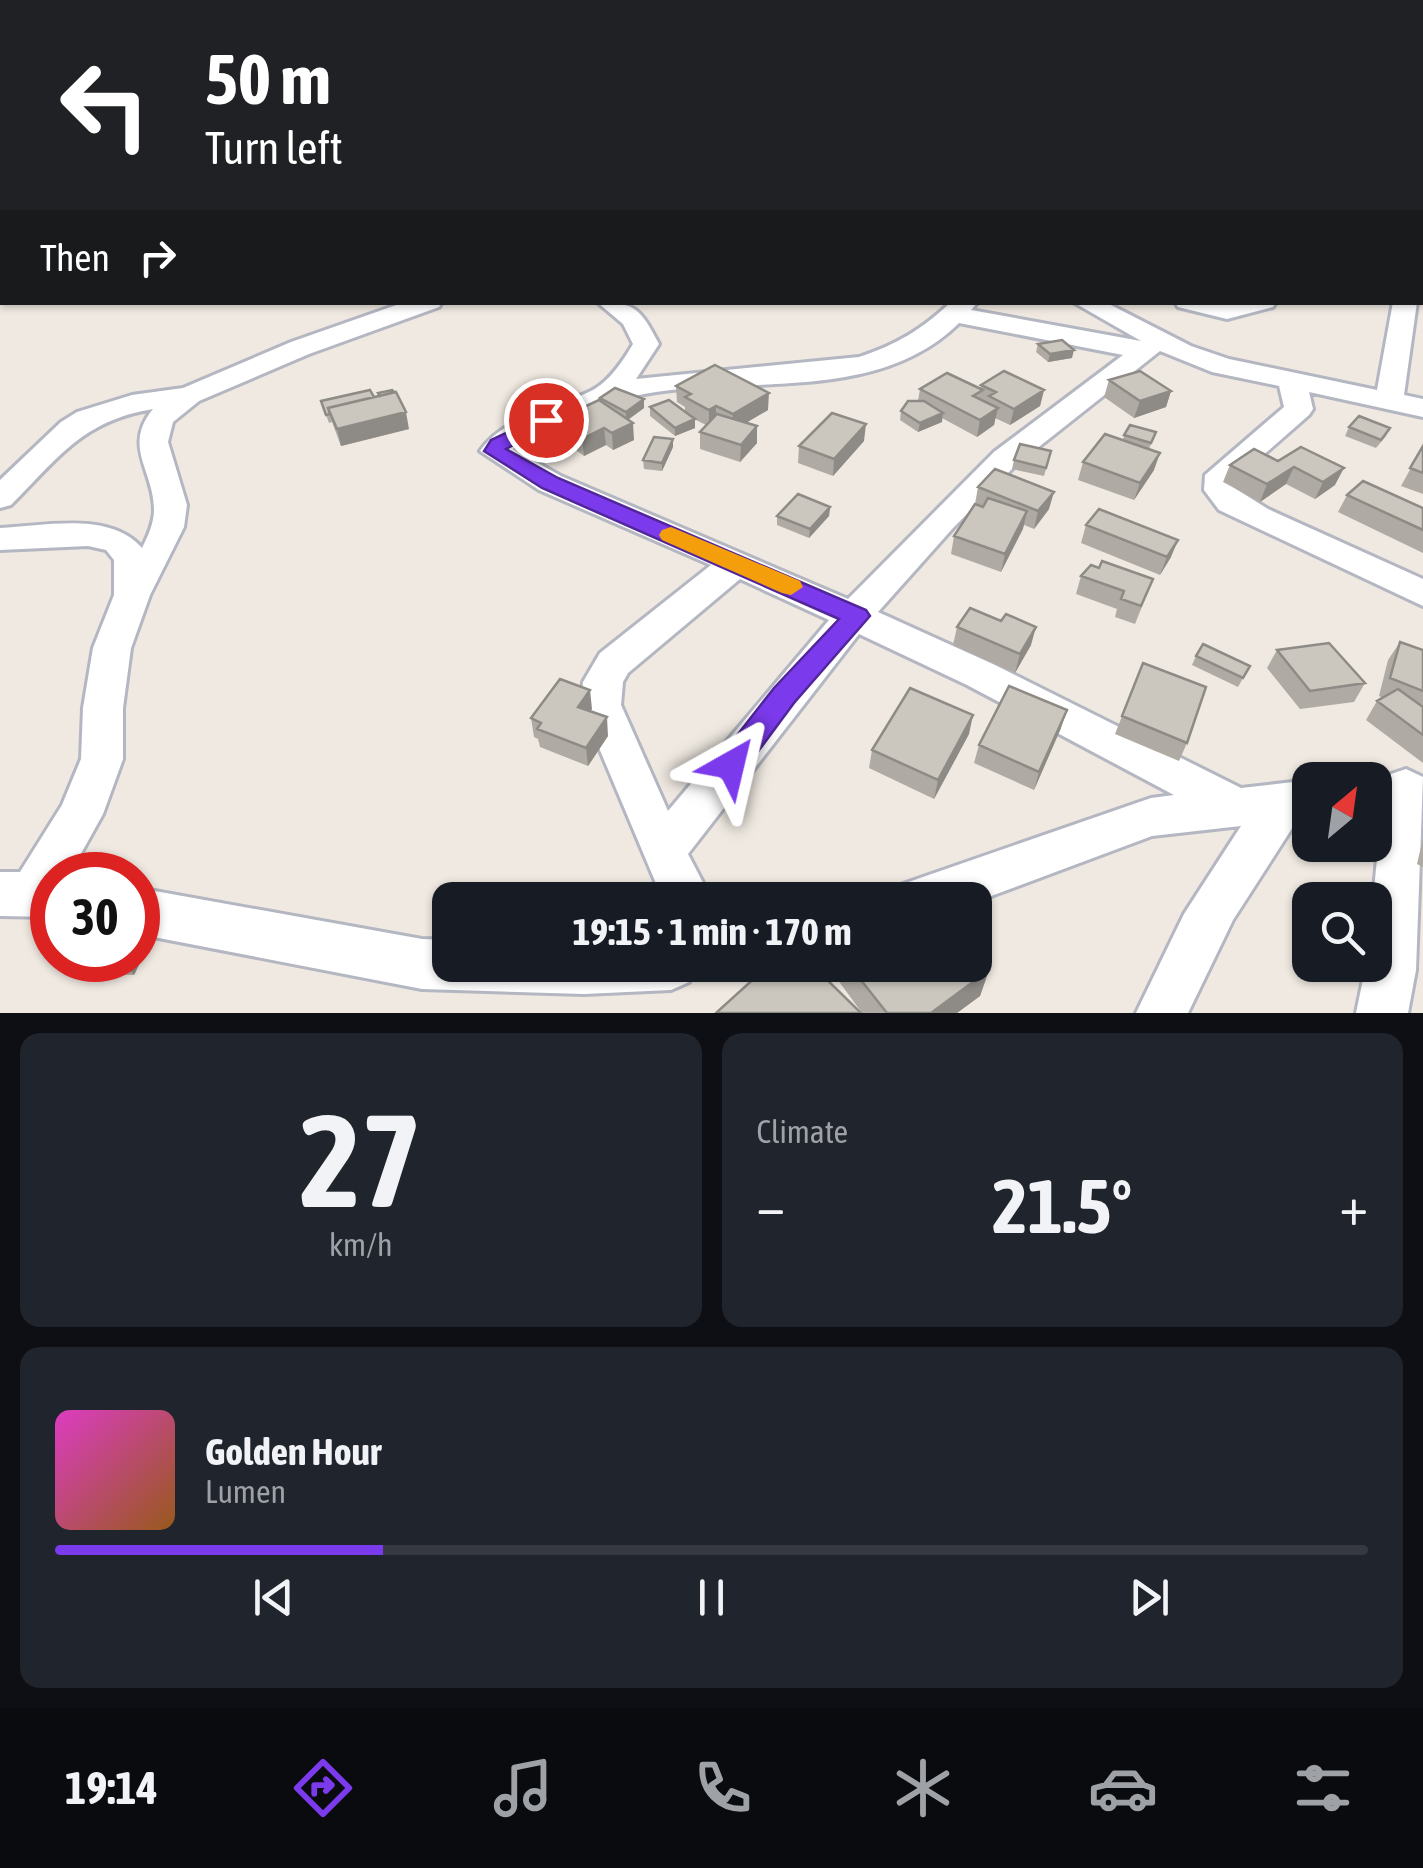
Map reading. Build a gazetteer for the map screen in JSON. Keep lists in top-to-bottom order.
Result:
{
  "north": "top right",
  "page": {
    "turn": ["50 m", "Turn left"],
    "then": "Then",
    "limit": "30",
    "trip": "19:15 · 1 min · 170 m",
    "tile": [
      ["27", "km/h"],
      "Climate"
    ],
    "heat": ["−", "21.5°", "+"],
    "song": ["Golden Hour", "Lumen"],
    "tabs": "19:14"
  }
}
